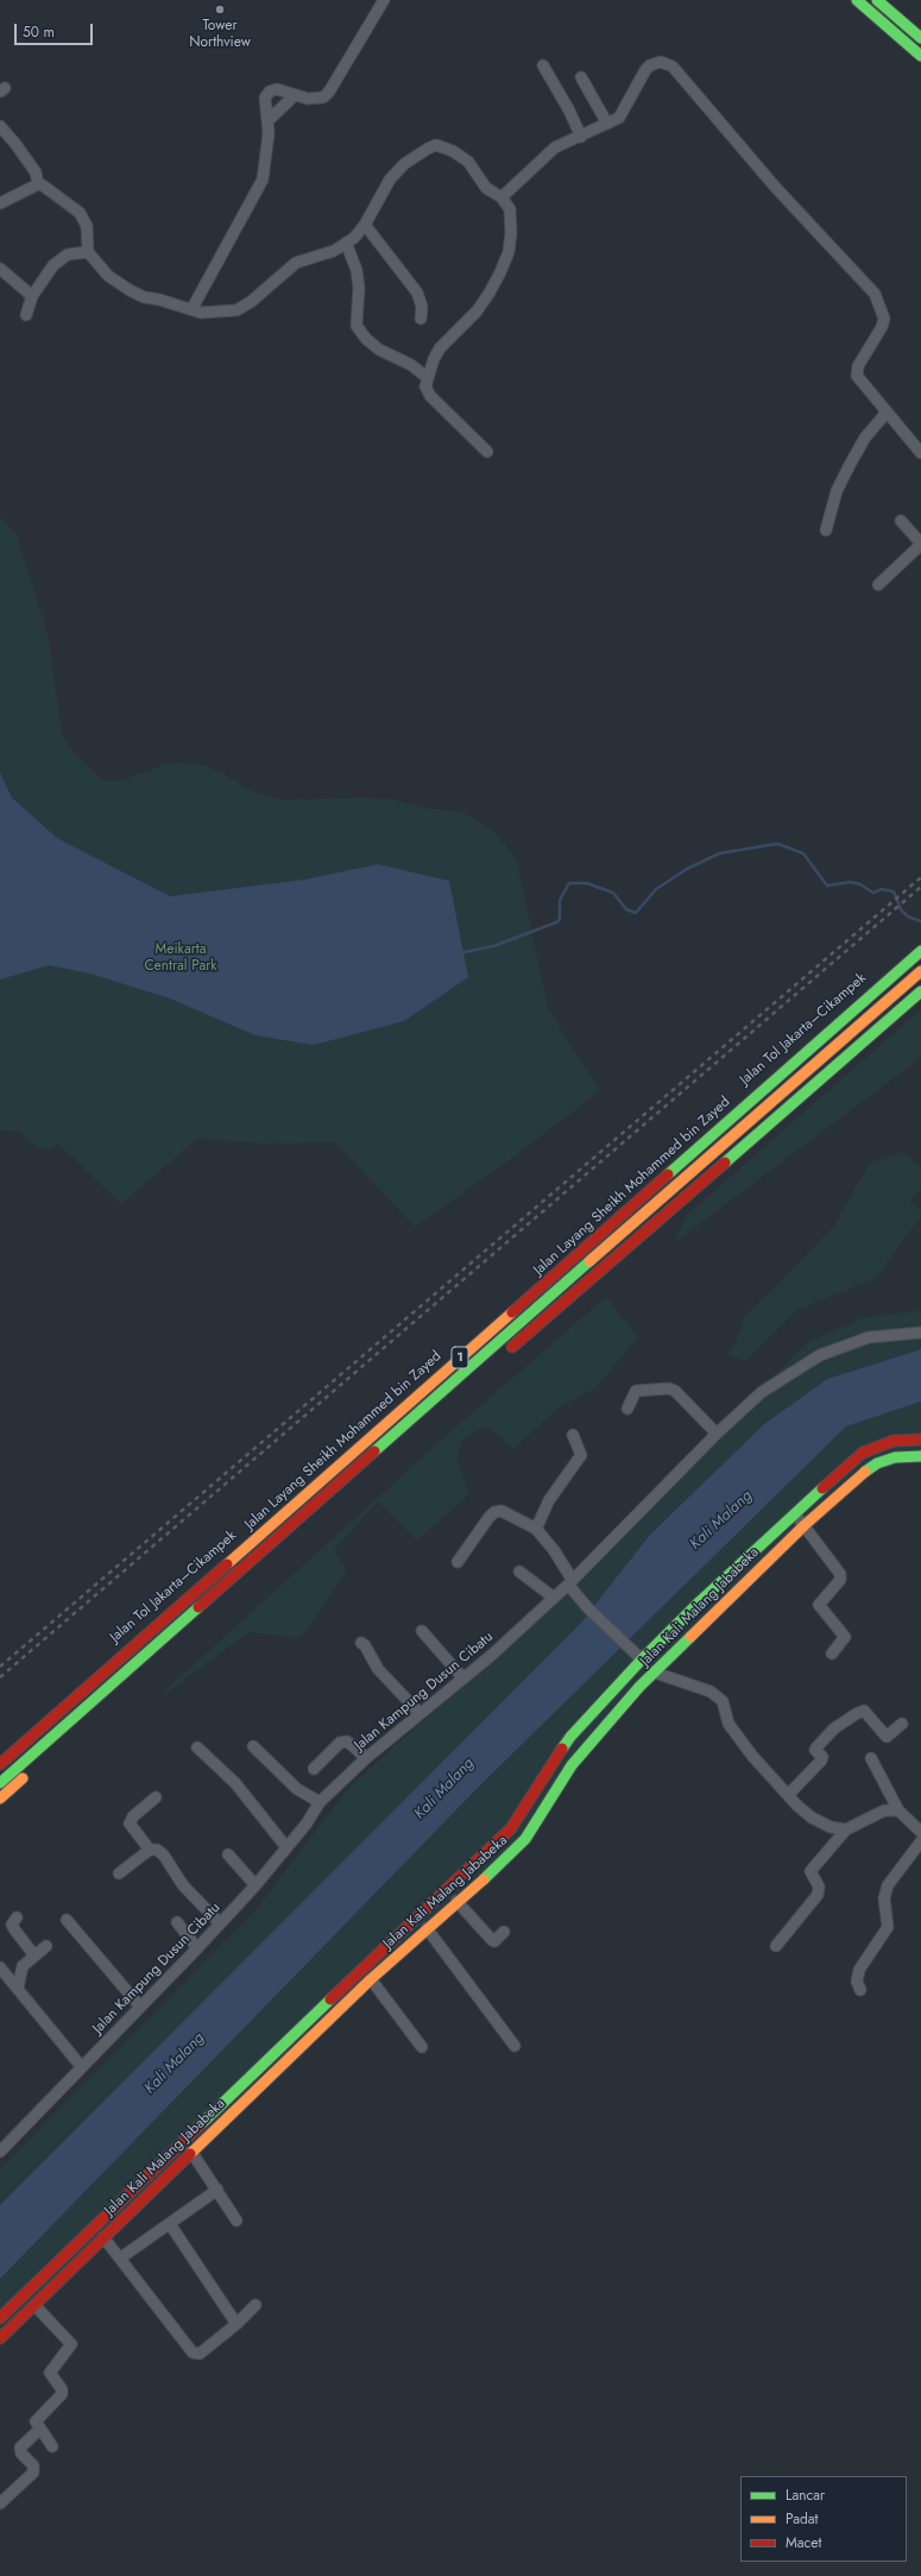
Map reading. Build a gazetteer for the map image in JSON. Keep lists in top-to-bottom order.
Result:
{
  "streets": {
    "main road": [
      "Jalan Tol Jakarta–Cikampek",
      "Jalan Layang Sheikh Mohammed bin Zayed",
      "1",
      "Jalan Kali Malang Jababeka"
    ],
    "street": ["Jalan Kampung Dusun Cibatu"]
  },
  "water": ["Kali Malang"],
  "parks": ["Meikarta Central Park"],
  "places": ["Tower Northview"],
  "legend": ["Lancar", "Padat", "Macet"],
  "scale_bar": "50 m"
}
